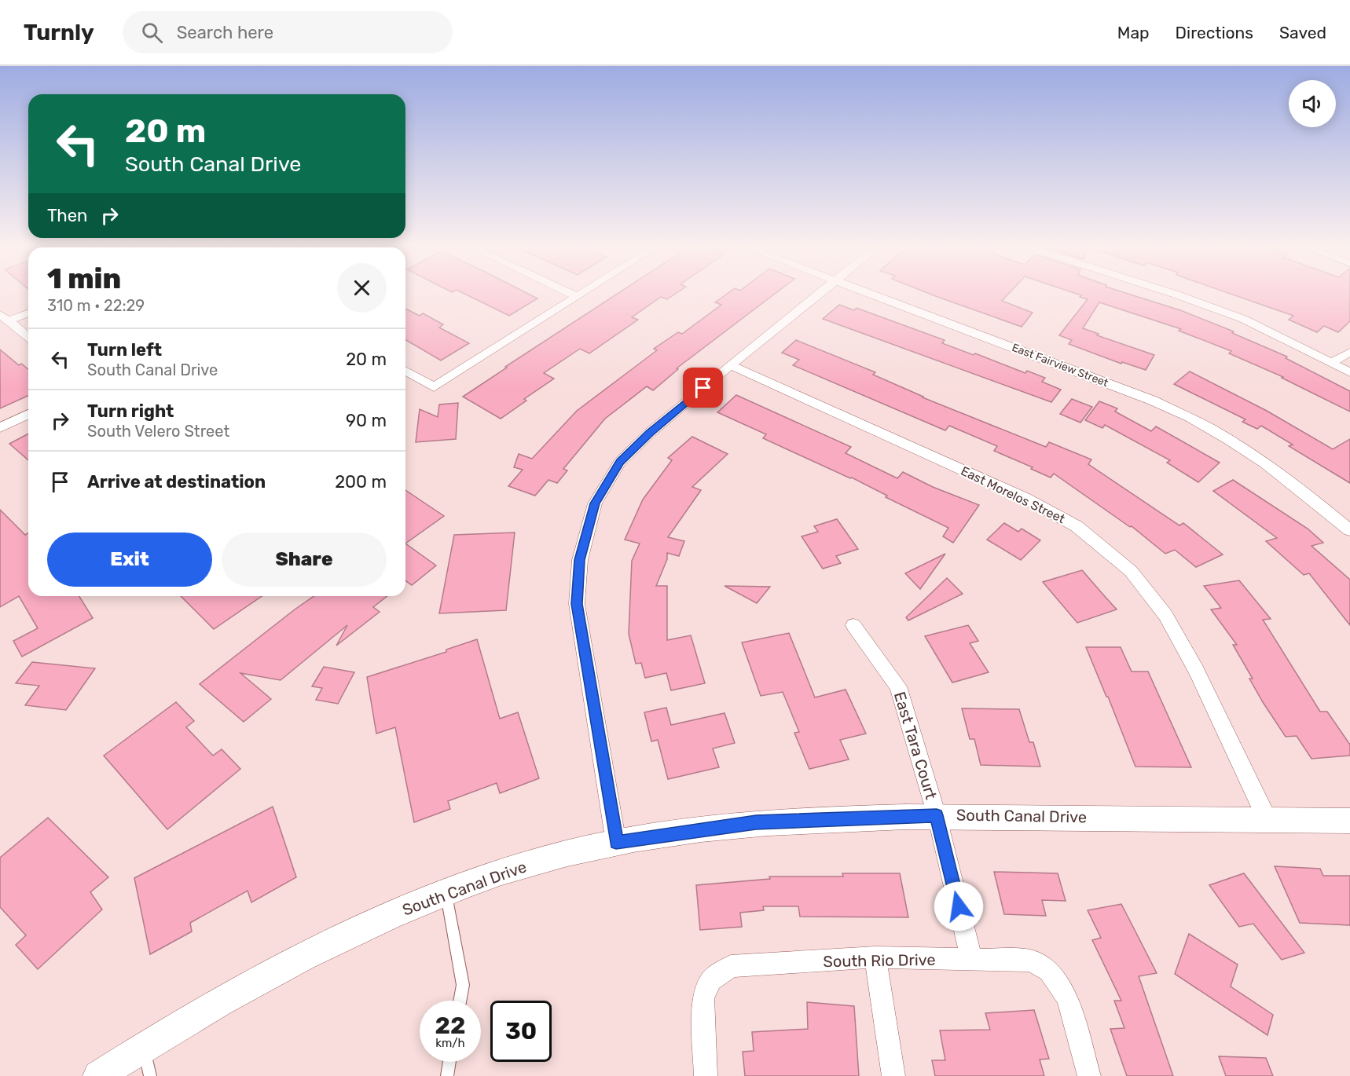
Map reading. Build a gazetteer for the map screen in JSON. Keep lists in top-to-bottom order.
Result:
{
  "streets": {
    "street": [
      "East Fairview Street",
      "East Morelos Street",
      "East Tara Court",
      "South Canal Drive",
      "South Rio Drive"
    ]
  },
  "crossings": [
    ["East Morelos Street", "South Canal Drive"],
    ["East Tara Court", "South Canal Drive"],
    ["East Tara Court", "South Rio Drive"]
  ],
  "page": {
    "header": "Turnly",
    "search": "Search here",
    "nav": ["Map", "Directions", "Saved"],
    "turn": ["20 m", "South Canal Drive"],
    "then": "Then",
    "heading": ["1 min", "310 m · 22:29"],
    "list": [
      {
        "name": "Turn left",
        "note": "South Canal Drive",
        "value": "20 m"
      },
      {
        "name": "Turn right",
        "note": "South Velero Street",
        "value": "90 m"
      },
      {
        "name": "Arrive at destination",
        "value": "200 m"
      }
    ],
    "buttons": ["Exit", "Share"],
    "speed": "22 km/h",
    "limit": "30"
  }
}
